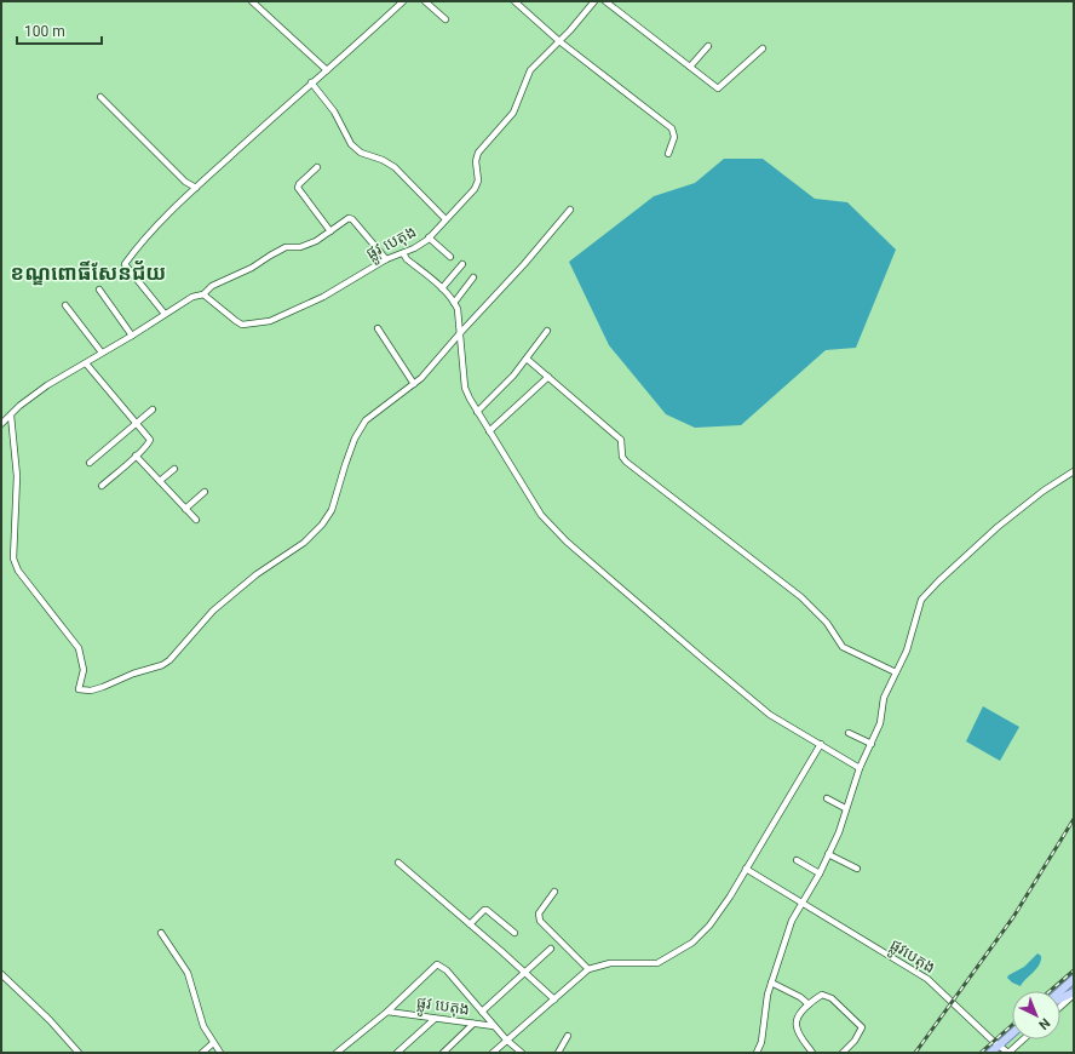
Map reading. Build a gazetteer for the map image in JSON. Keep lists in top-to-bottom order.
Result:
{
  "streets": {
    "street": ["ផ្លូវ បេតុង", "ផ្លូវបេតុង"]
  },
  "districts": ["ខណ្ឌពោធិ៍សែនជ័យ"],
  "scale_bar": "100 m",
  "north": "bottom right"
}
